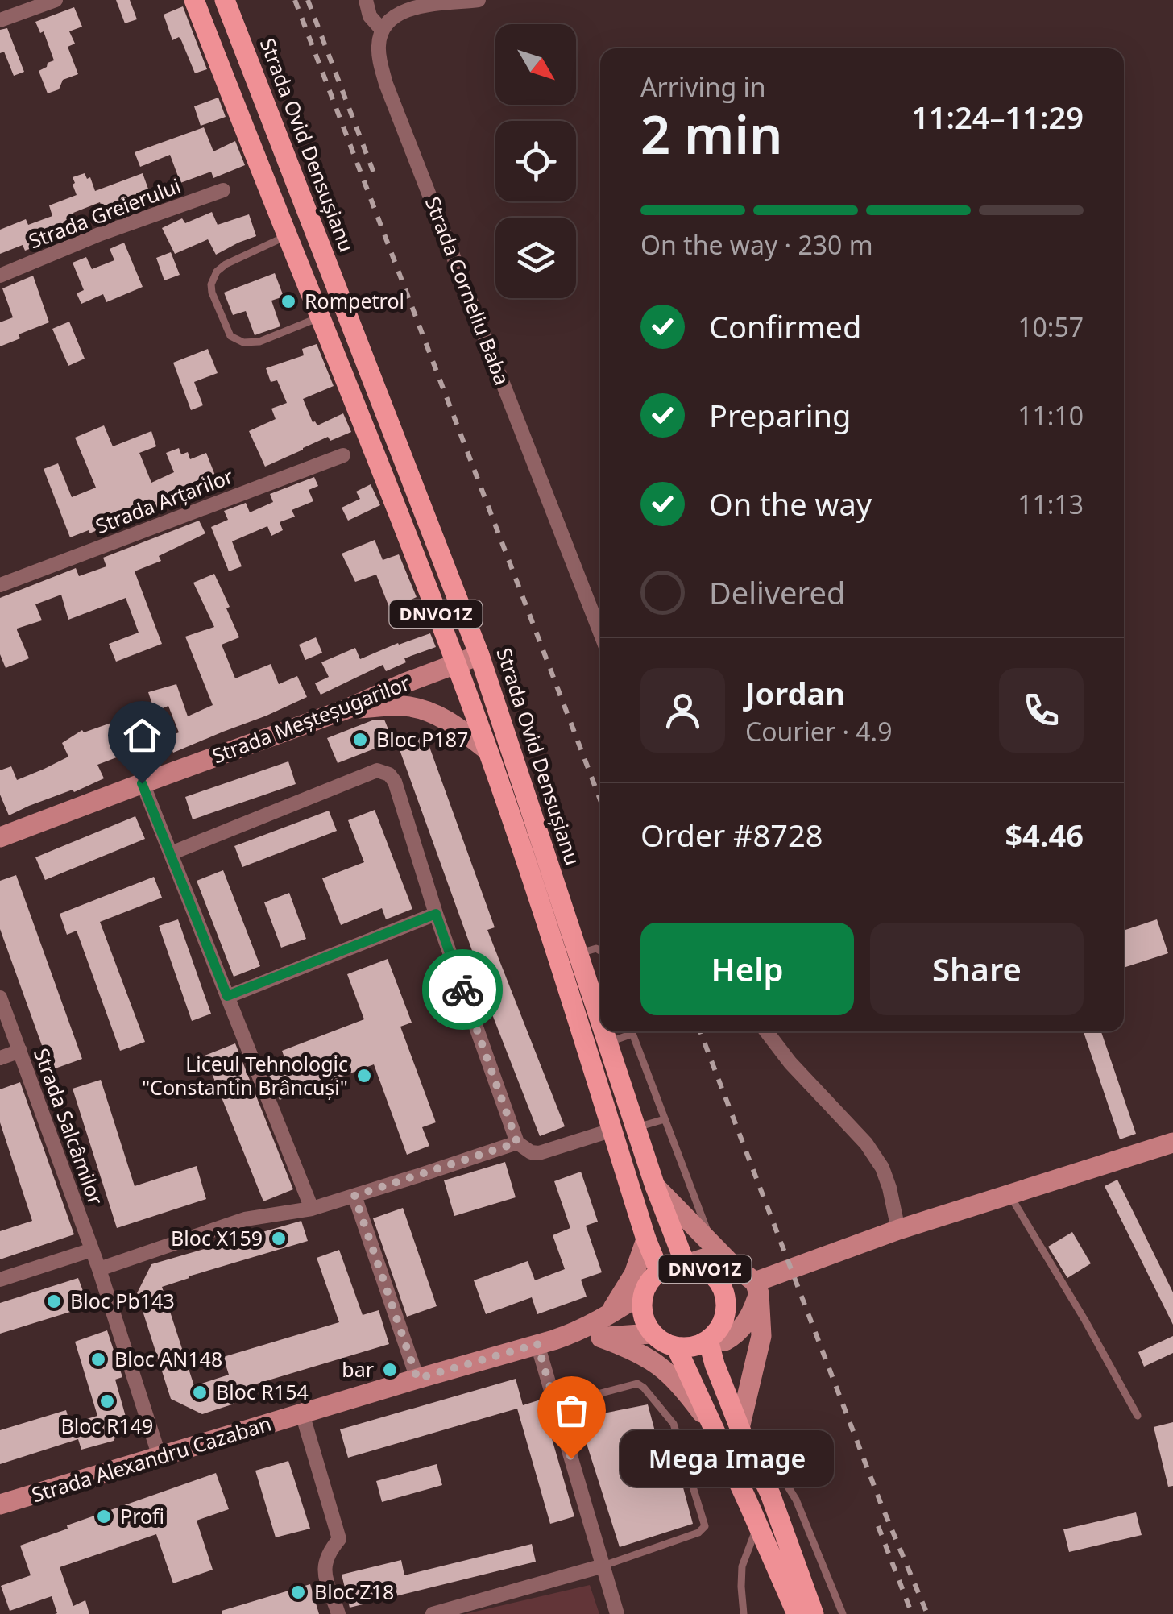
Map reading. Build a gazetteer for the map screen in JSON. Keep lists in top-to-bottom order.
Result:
{
  "streets": {
    "main road": [
      "Strada Ovid Densușianu",
      "DNVO1Z",
      "Strada Meșteșugarilor",
      "Strada Alexandru Cazaban"
    ],
    "street": [
      "Strada Greierului",
      "Strada Corneliu Baba",
      "Strada Arțarilor",
      "Strada Salcâmilor"
    ]
  },
  "crossings": [
    ["Strada Ovid Densușianu", "DNVO1Z"],
    ["Strada Ovid Densușianu", "Strada Meșteșugarilor"],
    ["Strada Ovid Densușianu", "Strada Alexandru Cazaban"],
    ["DNVO1Z", "Strada Meșteșugarilor"],
    ["DNVO1Z", "Strada Alexandru Cazaban"],
    ["Strada Salcâmilor", "Strada Alexandru Cazaban"]
  ],
  "places": [
    "Rompetrol",
    "Bloc P187",
    "Liceul Tehnologic \"Constantin Brâncuși\"",
    "Bloc X159",
    "Bloc Pb143",
    "Bloc AN148",
    "bar",
    "Bloc R154",
    "Bloc R149",
    "Mega Image",
    "Profi",
    "Bloc Z18"
  ],
  "north": "bottom right",
  "page": {
    "heading": ["2 min", "Arriving in", "11:24–11:29"],
    "panel": [
      "Jordan",
      "Courier · 4.9",
      "Order #8728",
      "$4.46"
    ],
    "bar": "On the way · 230 m",
    "list": [
      ["Confirmed", "10:57"],
      ["Preparing", "11:10"],
      ["On the way", "11:13"],
      "Delivered"
    ],
    "buttons": ["Help", "Share"],
    "bubble": "Mega Image"
  }
}
